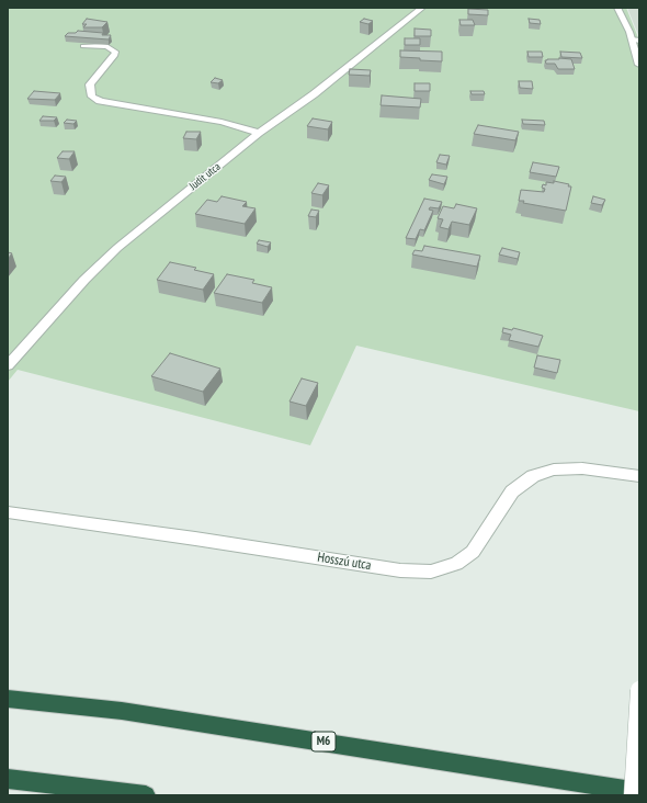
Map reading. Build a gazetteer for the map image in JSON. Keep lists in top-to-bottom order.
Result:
{
  "streets": {
    "highway": ["M6"],
    "street": ["Judit utca", "Hosszú utca"]
  }
}
